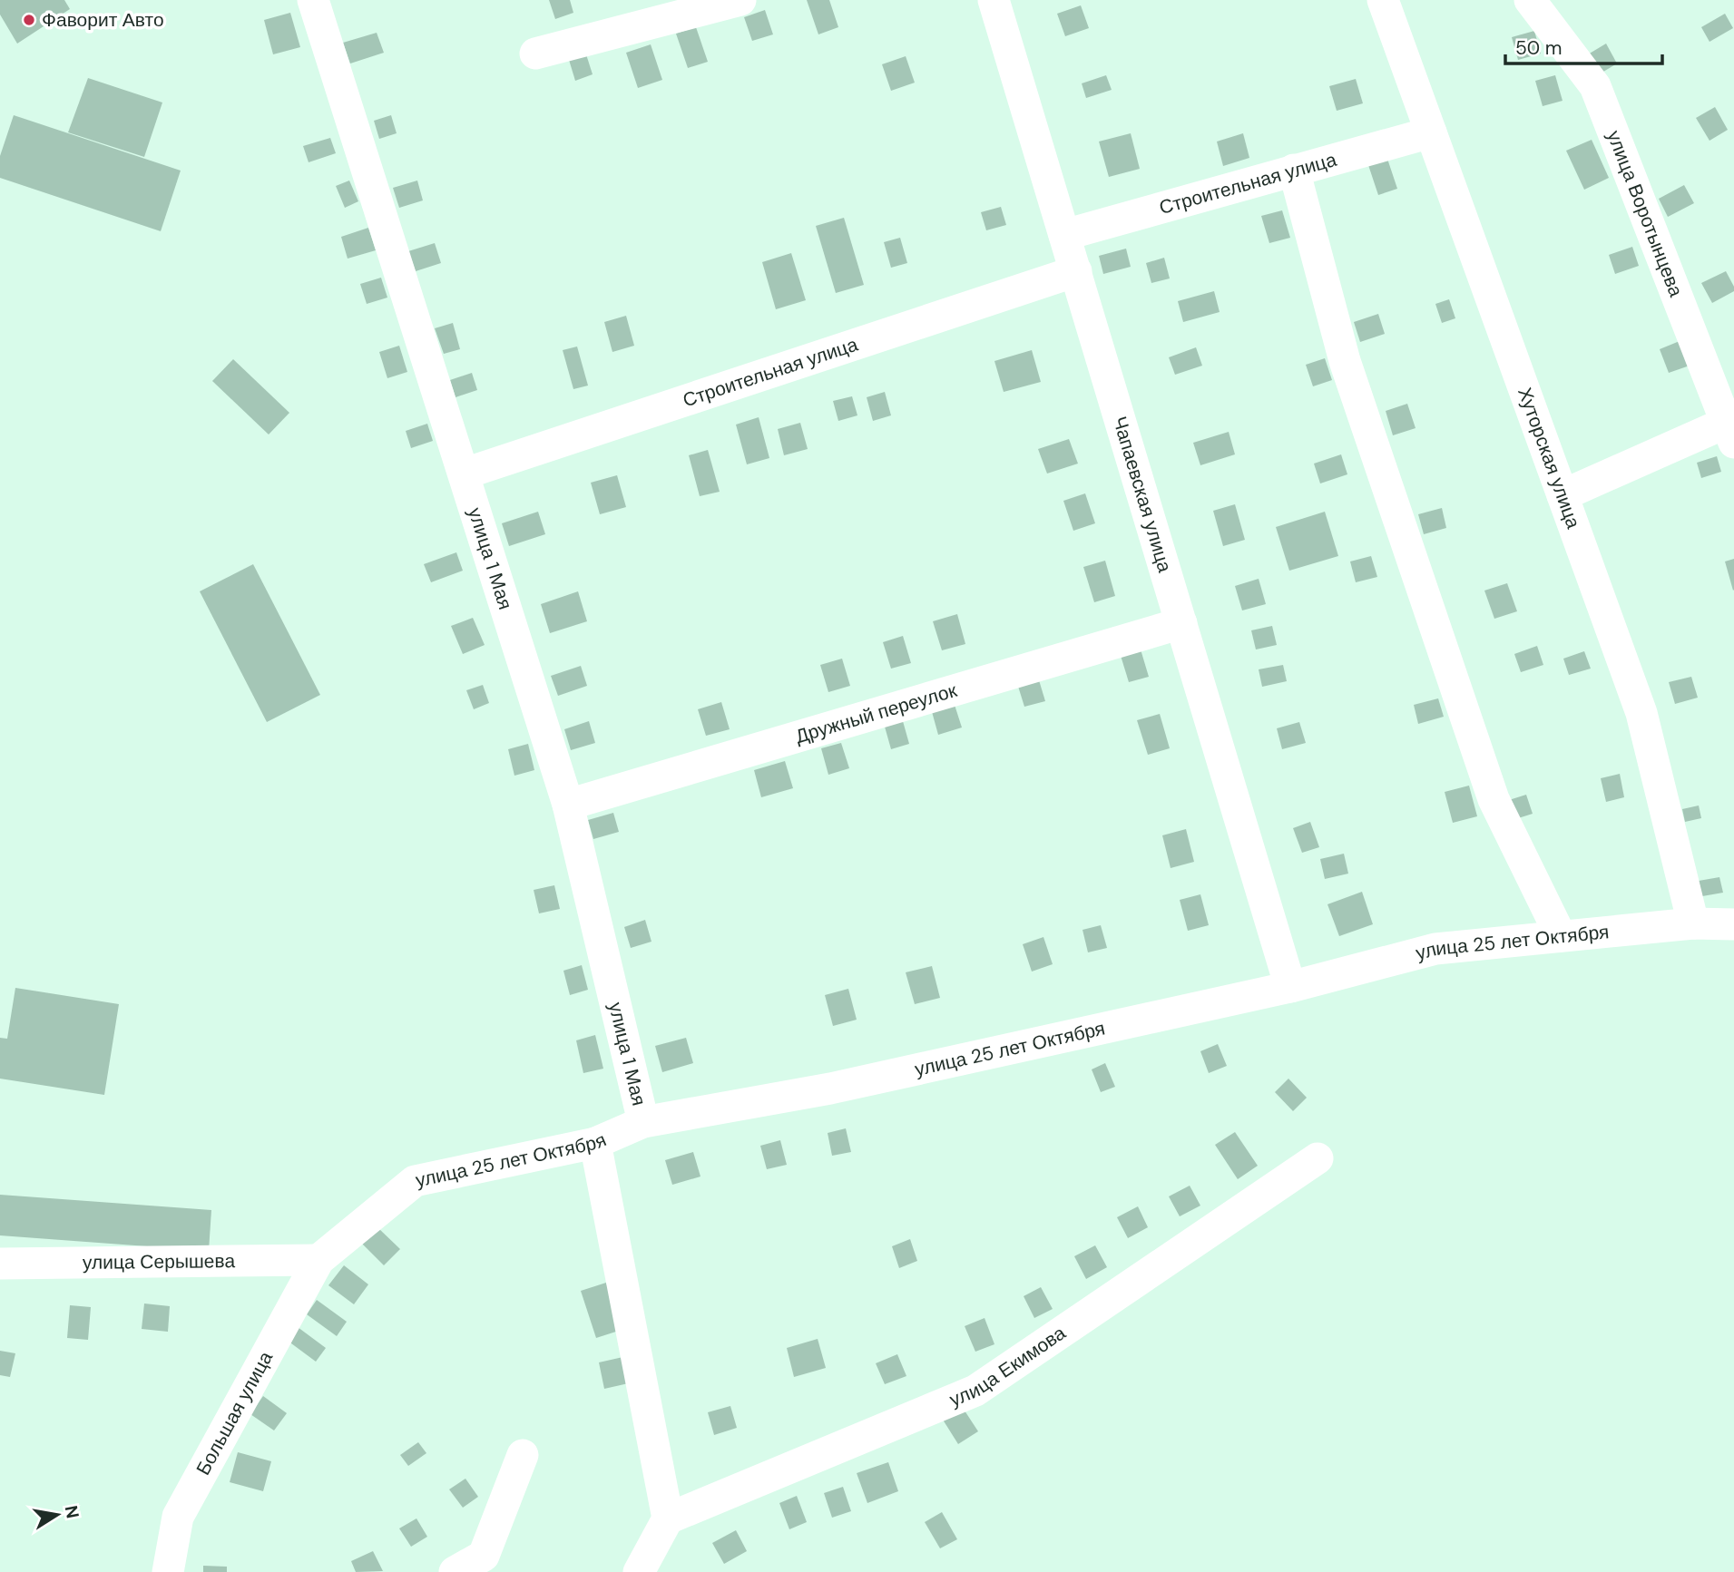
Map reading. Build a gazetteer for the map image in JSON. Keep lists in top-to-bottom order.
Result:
{
  "streets": {
    "street": [
      "Строительная улица",
      "улица Воротынцева",
      "Хуторская улица",
      "Чапаевская улица",
      "улица 1 Мая",
      "Дружный переулок",
      "улица 25 лет Октября",
      "улица Серышева",
      "улица Екимова",
      "Большая улица"
    ]
  },
  "crossings": [
    ["Строительная улица", "Хуторская улица"],
    ["Строительная улица", "Чапаевская улица"],
    ["Строительная улица", "улица 1 Мая"],
    ["Хуторская улица", "улица 25 лет Октября"],
    ["Чапаевская улица", "Дружный переулок"],
    ["Чапаевская улица", "улица 25 лет Октября"],
    ["улица 1 Мая", "Дружный переулок"],
    ["улица 1 Мая", "улица 25 лет Октября"],
    ["улица 25 лет Октября", "улица Серышева"],
    ["улица 25 лет Октября", "Большая улица"],
    ["улица Серышева", "Большая улица"]
  ],
  "places": ["Фаворит Авто"],
  "scale_bar": "50 m",
  "north": "right"
}
